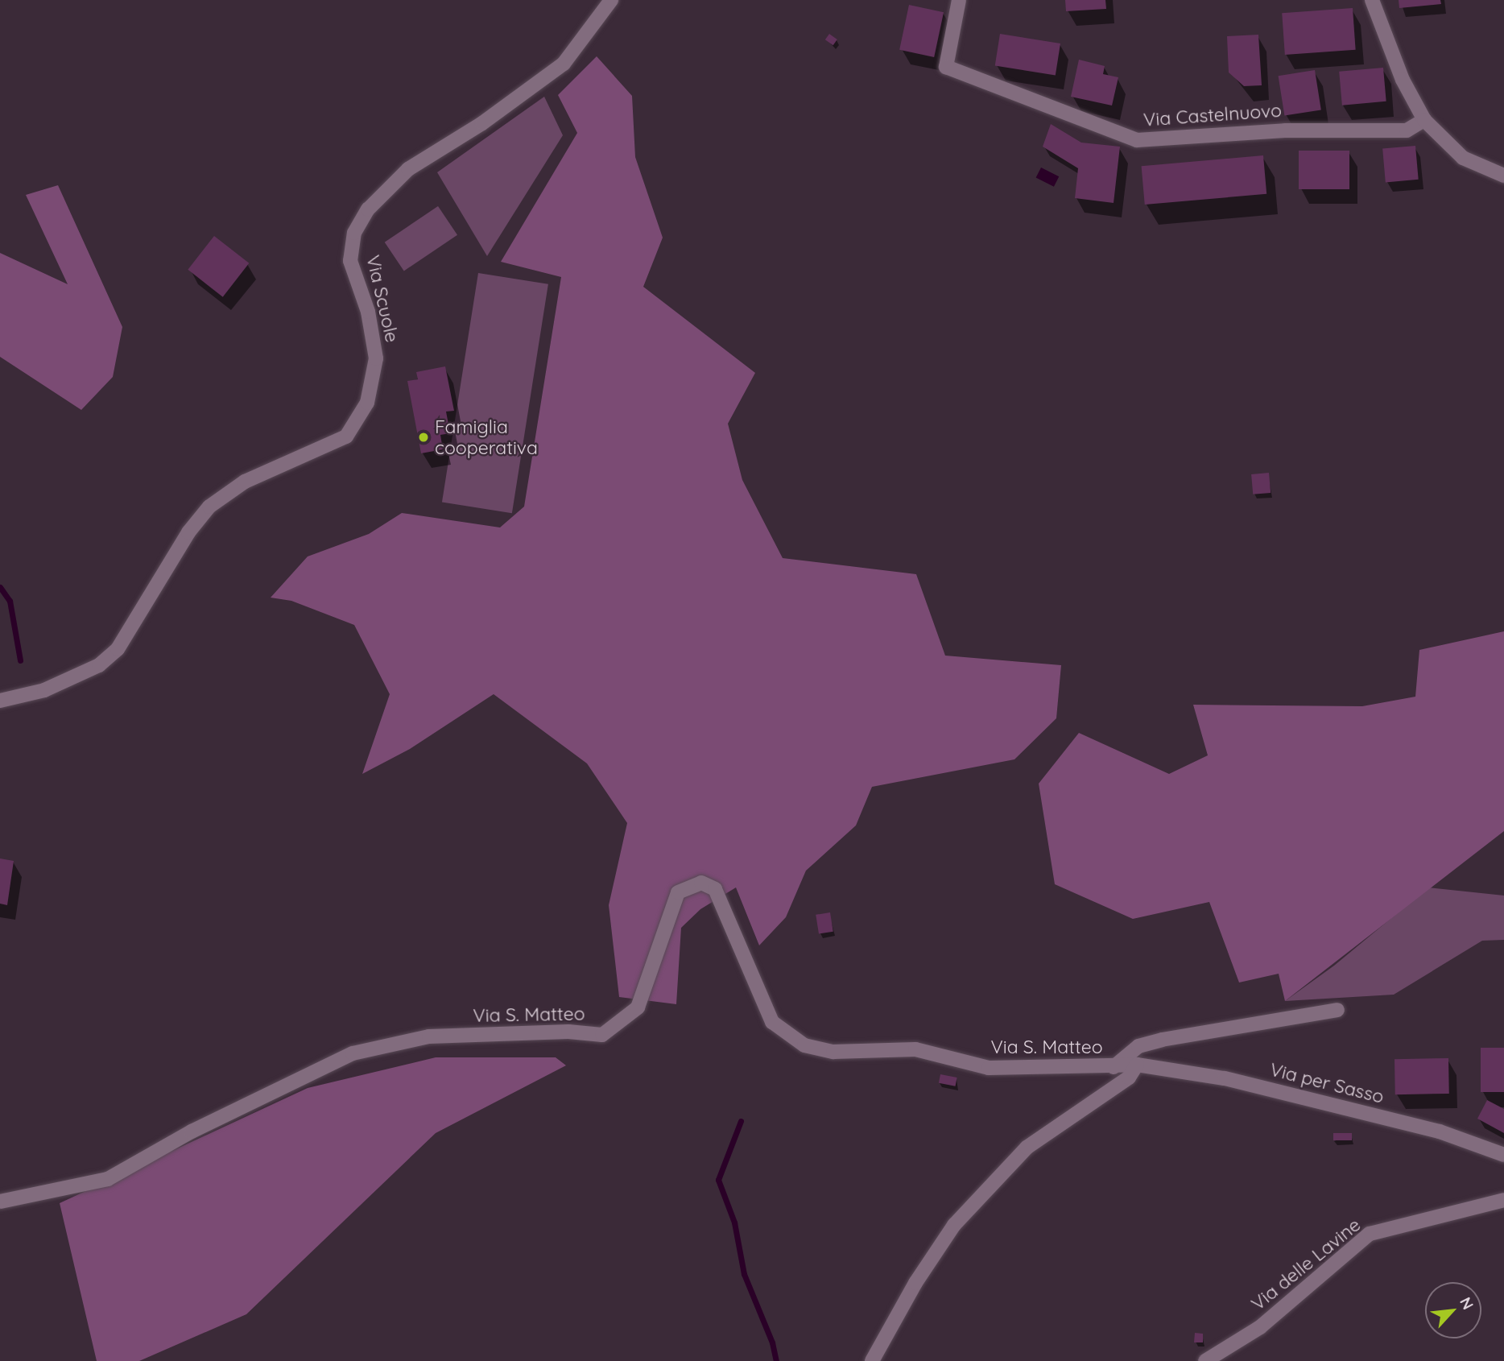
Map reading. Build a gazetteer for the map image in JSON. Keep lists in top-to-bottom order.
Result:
{
  "streets": {
    "street": [
      "Via Castelnuovo",
      "Via Scuole",
      "Via S. Matteo",
      "Via per Sasso",
      "Via delle Lavine"
    ]
  },
  "crossings": [
    ["Via S. Matteo", "Via per Sasso"]
  ],
  "places": ["Famiglia cooperativa"],
  "north": "top right"
}
